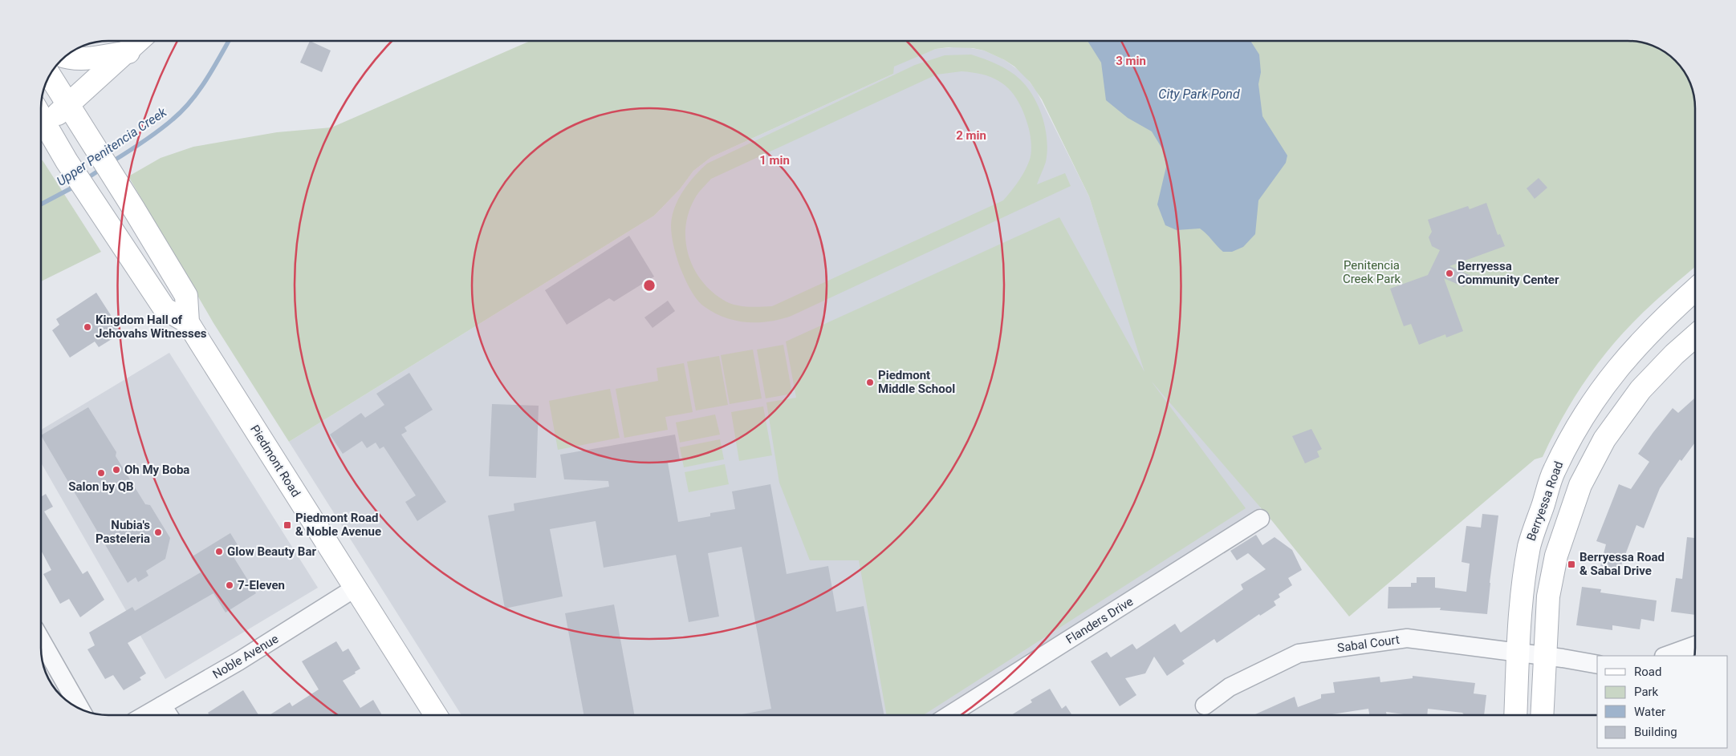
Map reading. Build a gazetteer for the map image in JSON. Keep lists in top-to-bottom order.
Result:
{
  "streets": {
    "main road": ["Piedmont Road", "Berryessa Road"],
    "street": ["Flanders Drive", "Sabal Court", "Noble Avenue"]
  },
  "crossings": [
    ["Piedmont Road", "Noble Avenue"],
    ["Berryessa Road", "Sabal Court"]
  ],
  "water": ["City Park Pond", "Upper Penitencia Creek"],
  "parks": ["Penitencia Creek Park"],
  "places": {
    "other": [
      "Berryessa Community Center",
      "Kingdom Hall of Jehovahs Witnesses",
      "Piedmont Middle School",
      "Oh My Boba",
      "Salon by QB",
      "Nubia's Pasteleria",
      "Glow Beauty Bar",
      "7-Eleven"
    ],
    "transit": ["Piedmont Road & Noble Avenue", "Berryessa Road & Sabal Drive"]
  },
  "legend": [
    "Road",
    "Park",
    "Water",
    "Building"
  ],
  "rings": ["3 min", "2 min", "1 min"]
}
